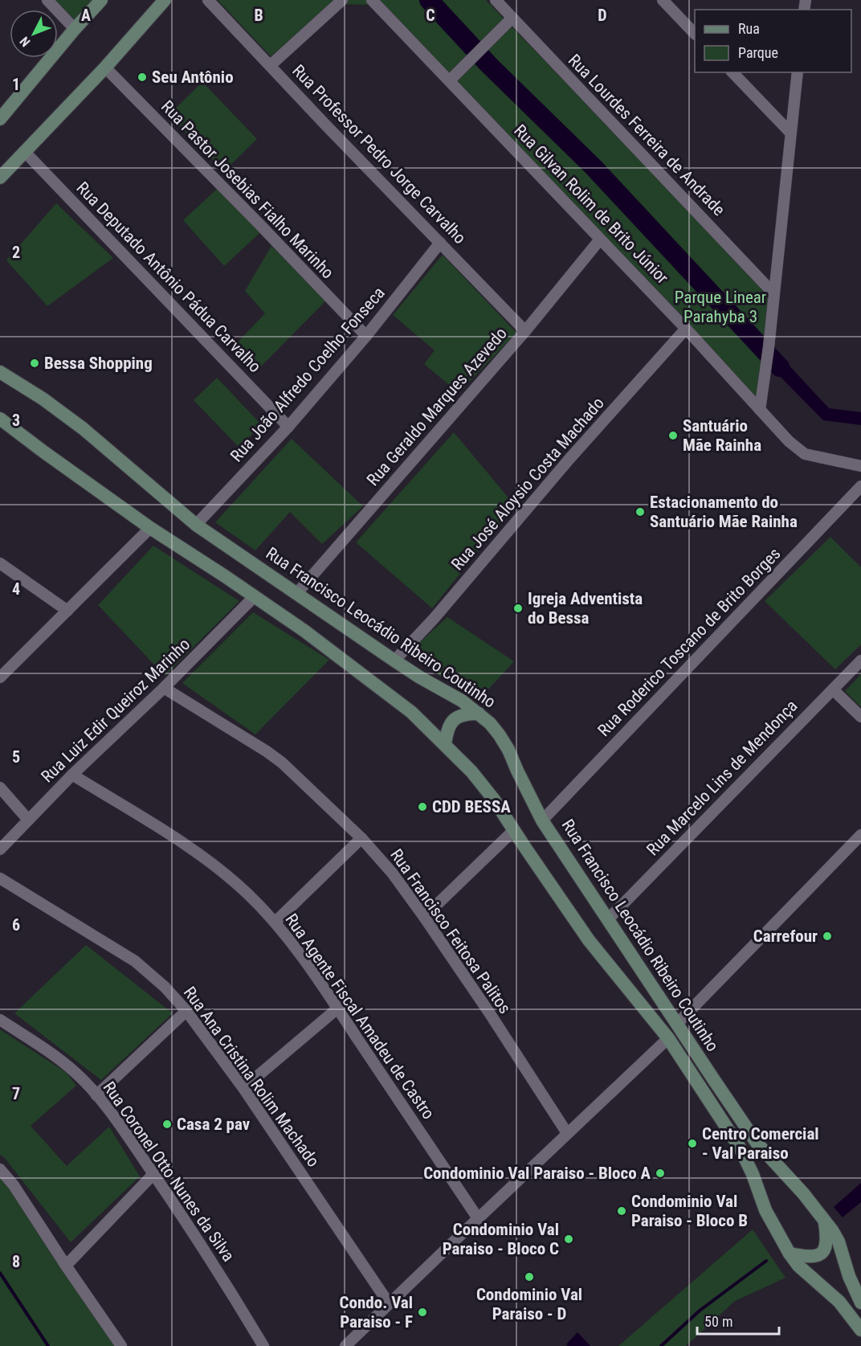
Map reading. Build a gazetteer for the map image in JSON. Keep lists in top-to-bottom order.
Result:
{
  "streets": {
    "main road": ["Rua Francisco Leocádio Ribeiro Coutinho"],
    "street": [
      "Rua Lourdes Ferreira de Andrade",
      "Rua Professor Pedro Jorge Carvalho",
      "Rua Pastor Josebias Fialho Marinho",
      "Rua Gilvan Rolim de Brito Júnior",
      "Rua Deputado Antônio Pádua Carvalho",
      "Rua João Alfredo Coelho Fonseca",
      "Rua Geraldo Marques Azevedo",
      "Rua José Aloysio Costa Machado",
      "Rua Roderico Toscano de Brito Borges",
      "Rua Luiz Edir Queiroz Marinho",
      "Rua Marcelo Lins de Mendonça",
      "Rua Francisco Feitosa Palitos",
      "Rua Agente Fiscal Amadeu de Castro",
      "Rua Ana Cristina Rolim Machado",
      "Rua Coronel Otto Nunes da Silva"
    ]
  },
  "crossings": [
    ["Rua Professor Pedro Jorge Carvalho", "Rua João Alfredo Coelho Fonseca"],
    ["Rua Professor Pedro Jorge Carvalho", "Rua Geraldo Marques Azevedo"],
    ["Rua Pastor Josebias Fialho Marinho", "Rua João Alfredo Coelho Fonseca"],
    ["Rua Gilvan Rolim de Brito Júnior", "Rua Geraldo Marques Azevedo"],
    ["Rua Gilvan Rolim de Brito Júnior", "Rua José Aloysio Costa Machado"],
    ["Rua Deputado Antônio Pádua Carvalho", "Rua João Alfredo Coelho Fonseca"],
    ["Rua João Alfredo Coelho Fonseca", "Rua Francisco Leocádio Ribeiro Coutinho"],
    ["Rua Geraldo Marques Azevedo", "Rua Francisco Leocádio Ribeiro Coutinho"],
    ["Rua José Aloysio Costa Machado", "Rua Francisco Leocádio Ribeiro Coutinho"],
    ["Rua Francisco Leocádio Ribeiro Coutinho", "Rua Roderico Toscano de Brito Borges"],
    ["Rua Francisco Leocádio Ribeiro Coutinho", "Rua Luiz Edir Queiroz Marinho"],
    ["Rua Francisco Leocádio Ribeiro Coutinho", "Rua Marcelo Lins de Mendonça"],
    ["Rua Luiz Edir Queiroz Marinho", "Rua Francisco Feitosa Palitos"],
    ["Rua Luiz Edir Queiroz Marinho", "Rua Agente Fiscal Amadeu de Castro"]
  ],
  "parks": ["Parque Linear Parahyba 3"],
  "places": [
    "Seu Antônio",
    "Bessa Shopping",
    "Santuário Mãe Rainha",
    "Estacionamento do Santuário Mãe Rainha",
    "Igreja Adventista do Bessa",
    "CDD BESSA",
    "Carrefour",
    "Casa 2 pav",
    "Centro Comercial - Val Paraiso",
    "Condominio Val Paraiso - Bloco A",
    "Condominio Val Paraiso - Bloco B",
    "Condominio Val Paraiso - Bloco C",
    "Condominio Val Paraiso - D",
    "Condo. Val Paraiso - F"
  ],
  "legend": ["Rua", "Parque"],
  "scale_bar": "50 m",
  "north": "bottom left",
  "grid": {
    "columns": [
      "A",
      "B",
      "C",
      "D"
    ],
    "rows": [
      "1",
      "2",
      "3",
      "4",
      "5",
      "6",
      "7",
      "8"
    ]
  }
}
